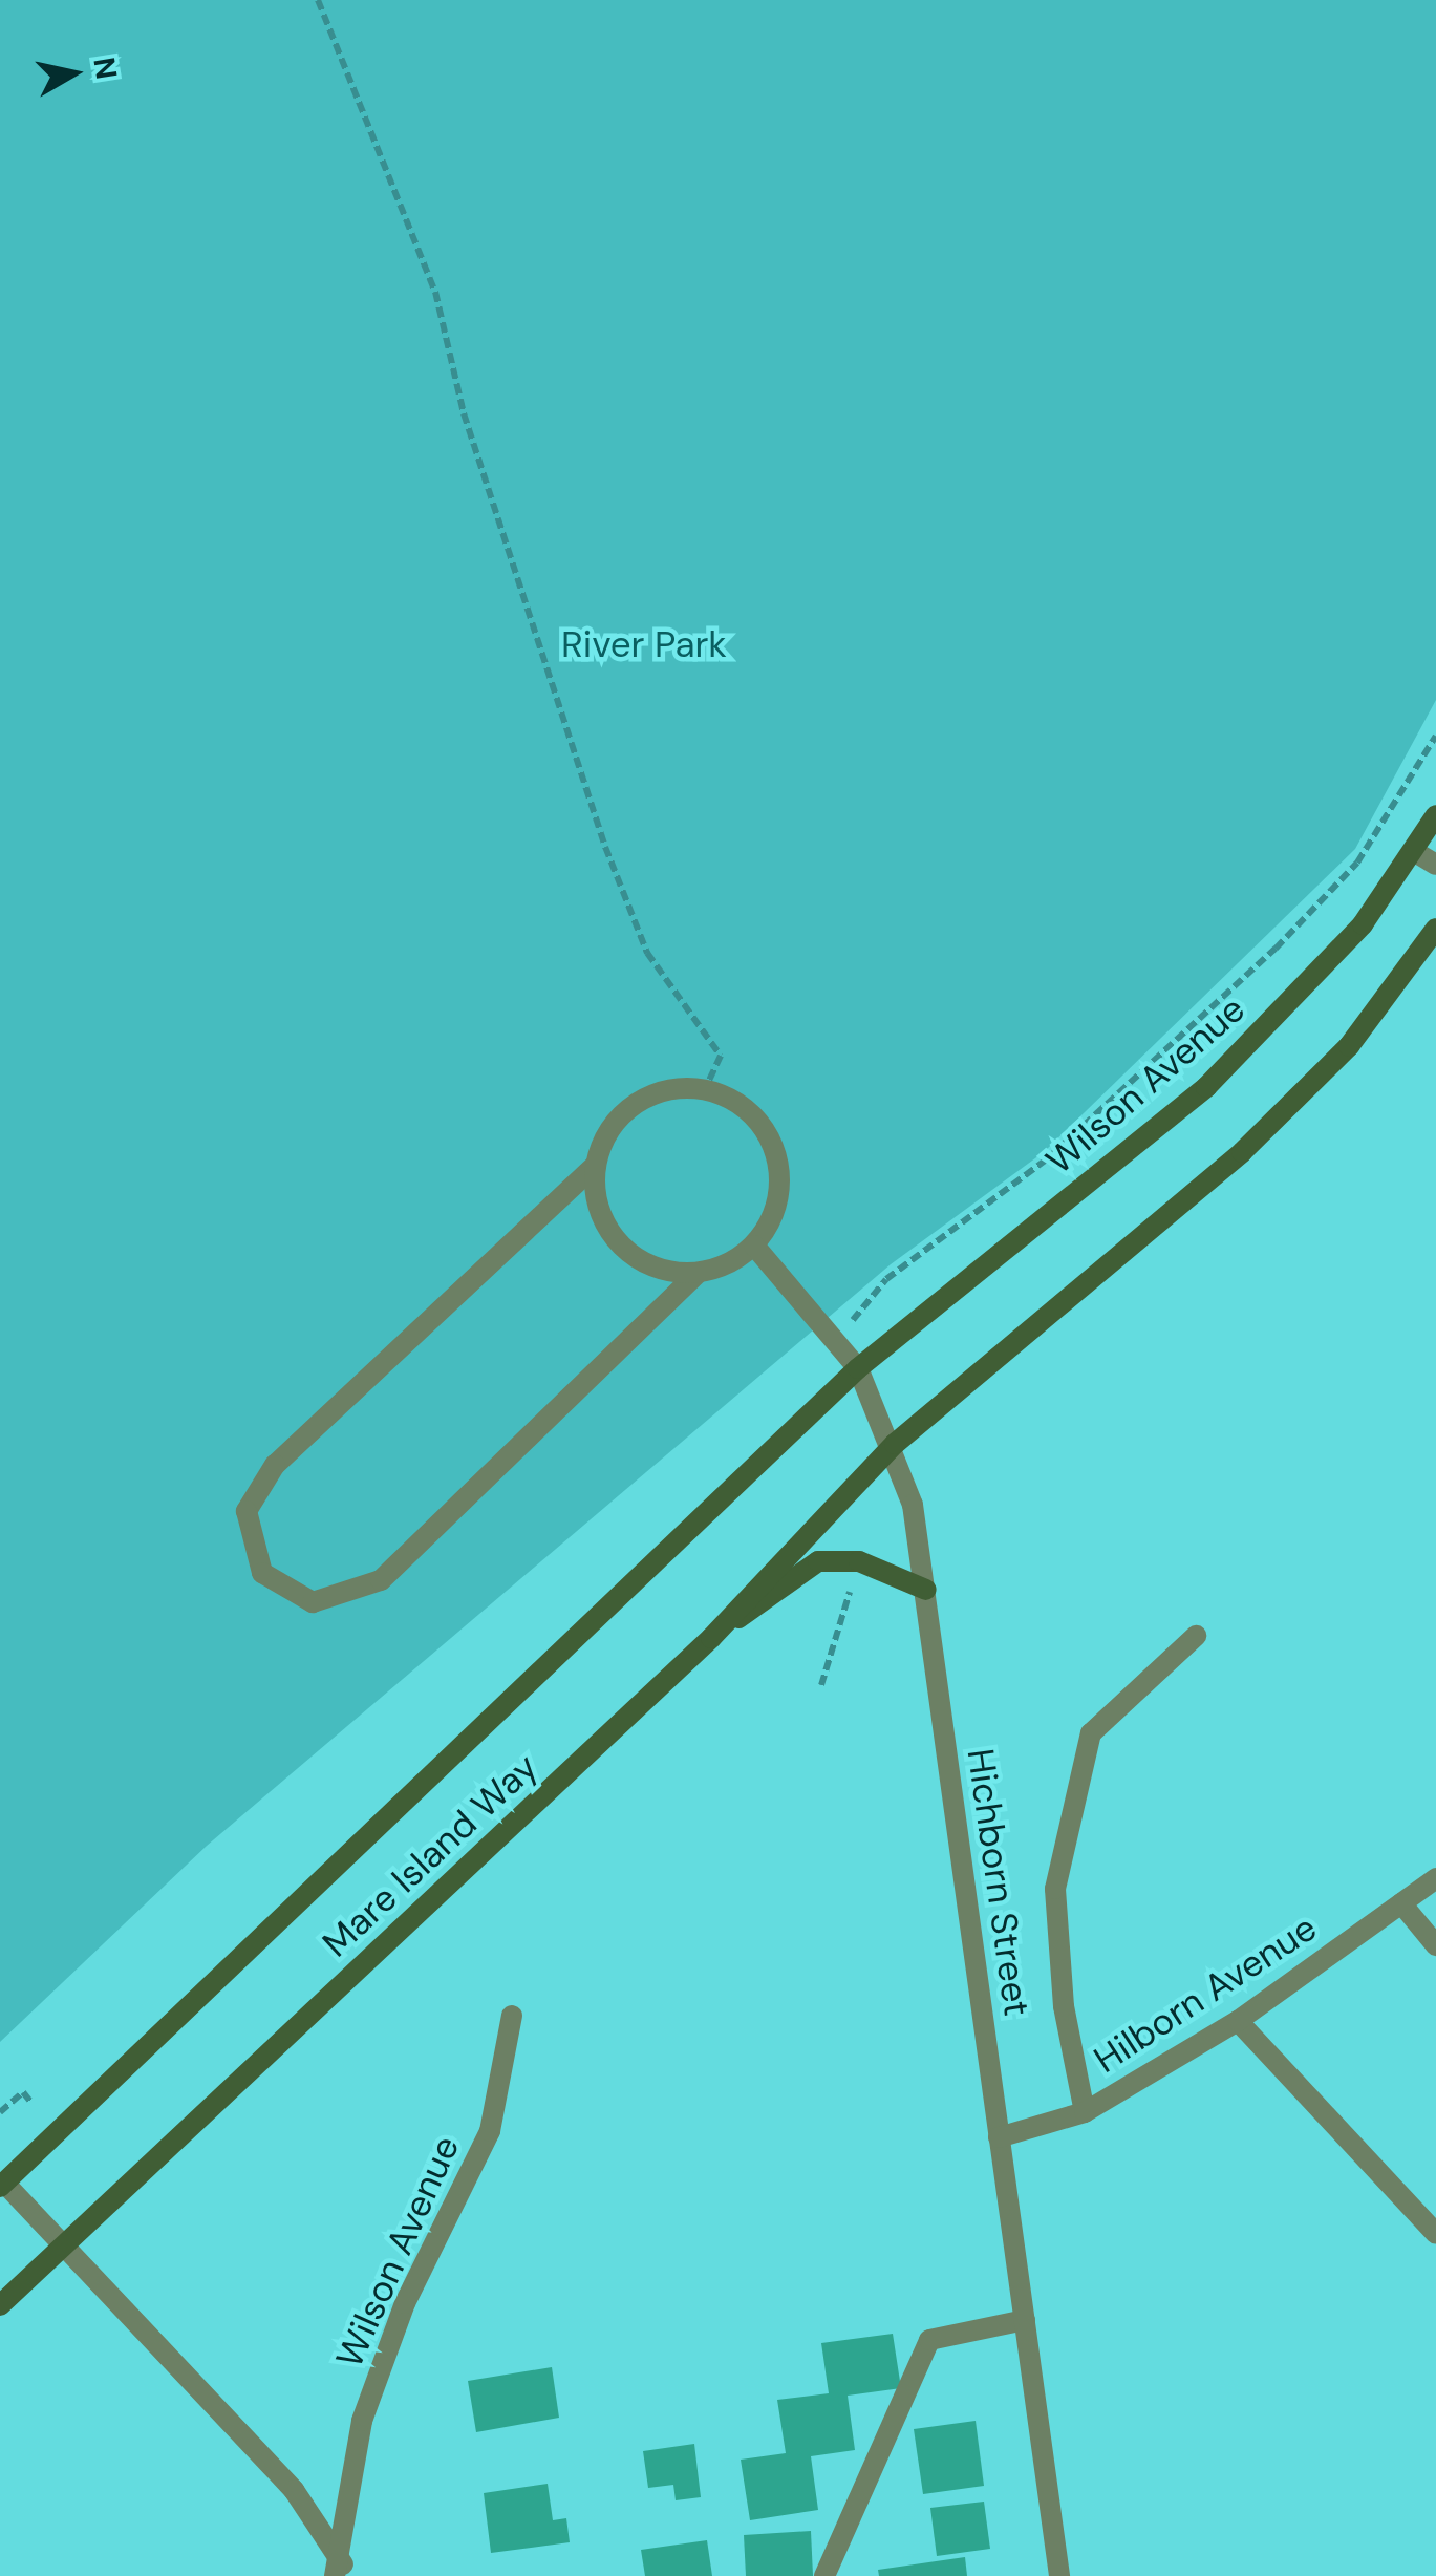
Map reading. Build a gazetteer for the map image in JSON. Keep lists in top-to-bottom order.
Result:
{
  "streets": {
    "main road": ["Wilson Avenue", "Mare Island Way"],
    "street": ["Hichborn Street", "Hilborn Avenue"]
  },
  "crossings": [
    ["Wilson Avenue", "Mare Island Way"],
    ["Wilson Avenue", "Hichborn Street"],
    ["Mare Island Way", "Hichborn Street"],
    ["Hichborn Street", "Hilborn Avenue"]
  ],
  "parks": ["River Park"],
  "north": "right"
}
